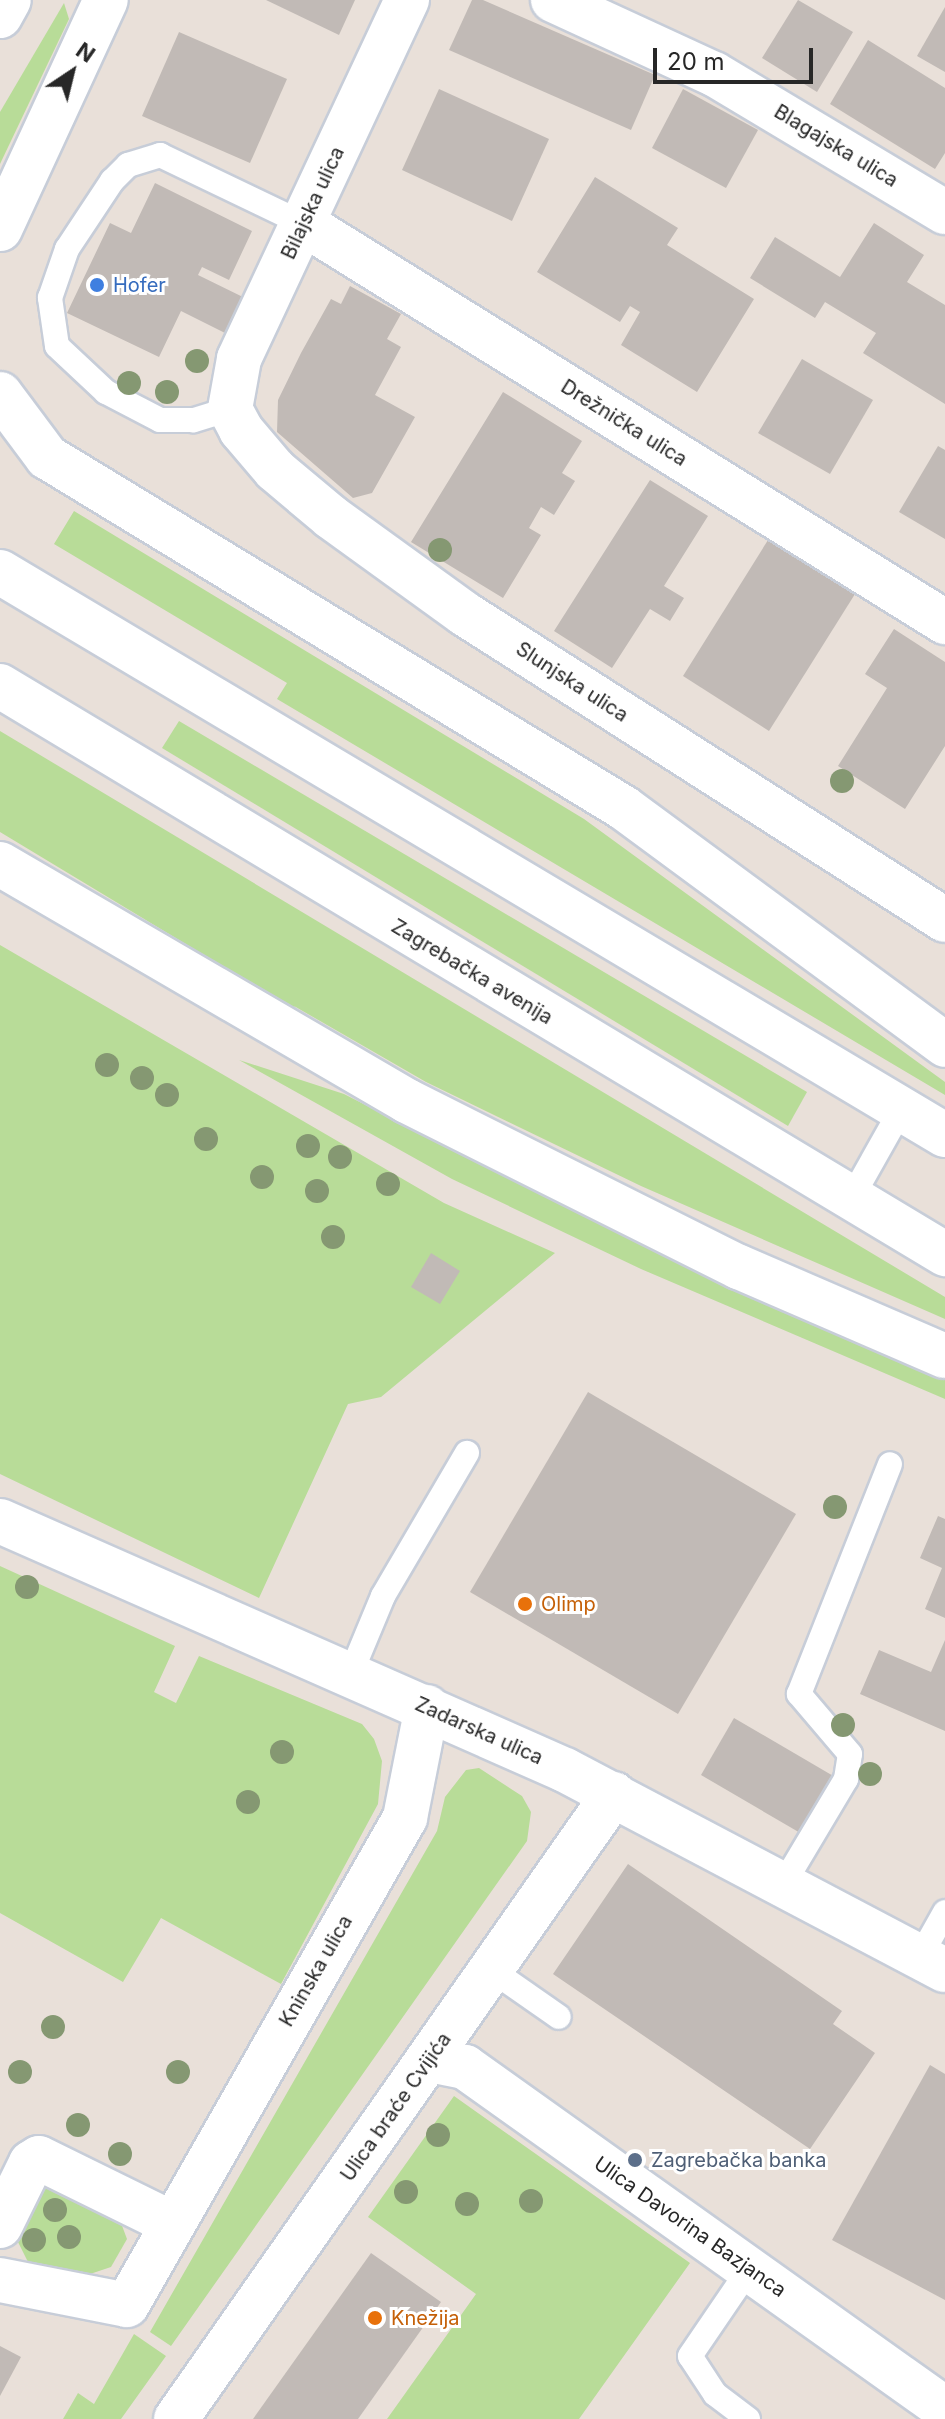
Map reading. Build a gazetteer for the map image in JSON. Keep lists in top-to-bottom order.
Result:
{
  "streets": {
    "street": [
      "Blagajska ulica",
      "Bilajska ulica",
      "Drežnička ulica",
      "Slunjska ulica",
      "Zagrebačka avenija",
      "Zadarska ulica",
      "Kninska ulica",
      "Ulica braće Cvijića",
      "Ulica Davorina Bazjanca"
    ]
  },
  "crossings": [
    ["Bilajska ulica", "Drežnička ulica"],
    ["Bilajska ulica", "Slunjska ulica"],
    ["Drežnička ulica", "Slunjska ulica"],
    ["Zadarska ulica", "Kninska ulica"],
    ["Zadarska ulica", "Ulica braće Cvijića"],
    ["Ulica braće Cvijića", "Ulica Davorina Bazjanca"]
  ],
  "places": [
    "Hofer",
    "Olimp",
    "Zagrebačka banka",
    "Knežija"
  ],
  "scale_bar": "20 m",
  "north": "top right"
}
